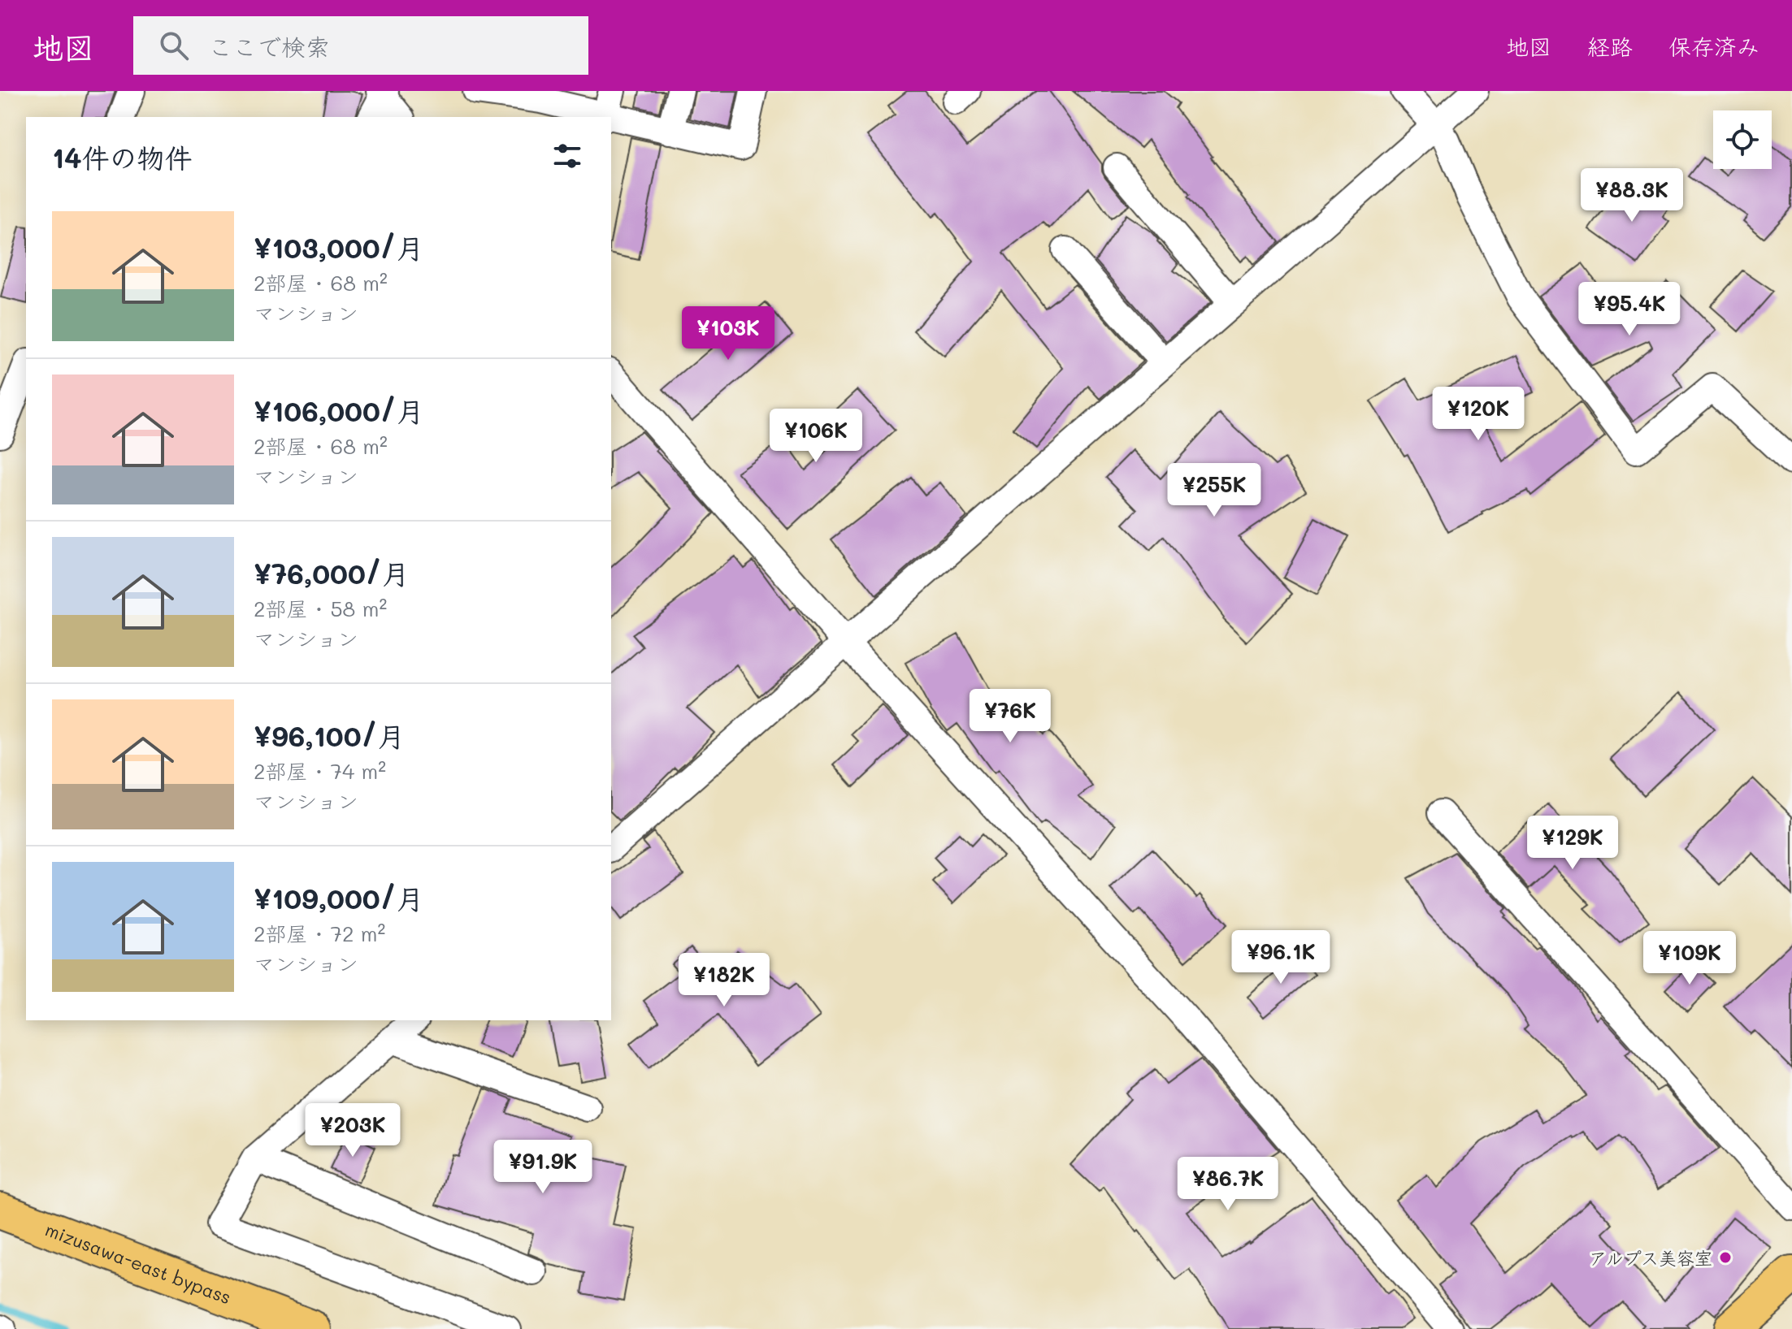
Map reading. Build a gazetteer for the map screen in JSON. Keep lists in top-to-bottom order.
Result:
{
  "streets": {
    "highway": ["mizusawa-east bypass"]
  },
  "places": ["アルプス美容室"],
  "page": {
    "header": "地図",
    "search": "ここで検索",
    "nav": ["地図", "経路", "保存済み"],
    "heading": "14件の物件",
    "price": [
      "¥88.3K",
      "¥95.4K",
      "¥103K",
      "¥120K",
      "¥106K",
      "¥255K",
      "¥76K",
      "¥129K",
      "¥96.1K",
      "¥109K",
      "¥182K",
      "¥203K",
      "¥91.9K",
      "¥86.7K"
    ],
    "list": [
      {
        "name": "¥103,000/月",
        "note": "2部屋 · 68 m² · マンション"
      },
      {
        "name": "¥106,000/月",
        "note": "2部屋 · 68 m² · マンション"
      },
      {
        "name": "¥76,000/月",
        "note": "2部屋 · 58 m² · マンション"
      },
      {
        "name": "¥96,100/月",
        "note": "2部屋 · 74 m² · マンション"
      },
      {
        "name": "¥109,000/月",
        "note": "2部屋 · 72 m² · マンション"
      }
    ]
  }
}
